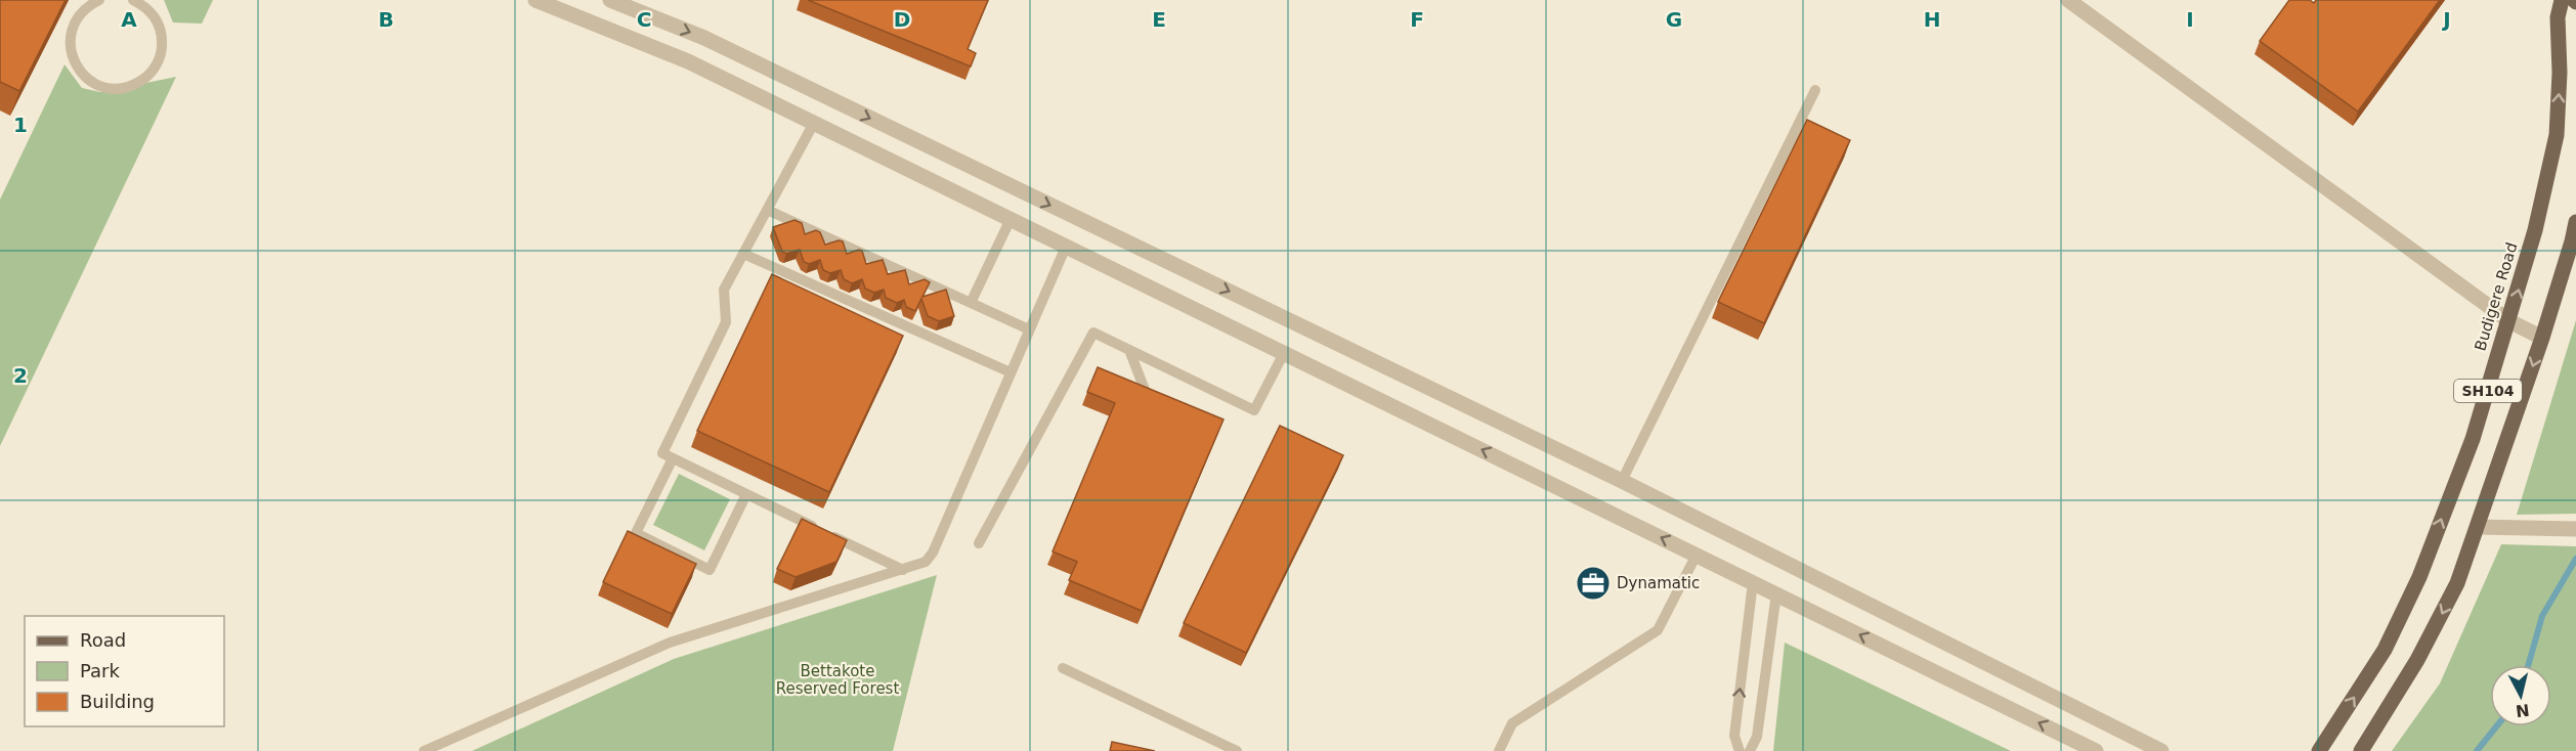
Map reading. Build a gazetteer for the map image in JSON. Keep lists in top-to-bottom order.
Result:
{
  "streets": {
    "main road": ["Budigere Road", "SH104"]
  },
  "parks": ["Bettakote Reserved Forest"],
  "places": {
    "office": ["Dynamatic"]
  },
  "legend": ["Road", "Park", "Building"],
  "north": "bottom",
  "grid": {
    "columns": [
      "A",
      "B",
      "C",
      "D",
      "E",
      "F",
      "G",
      "H",
      "I",
      "J"
    ],
    "rows": ["1", "2"]
  }
}
